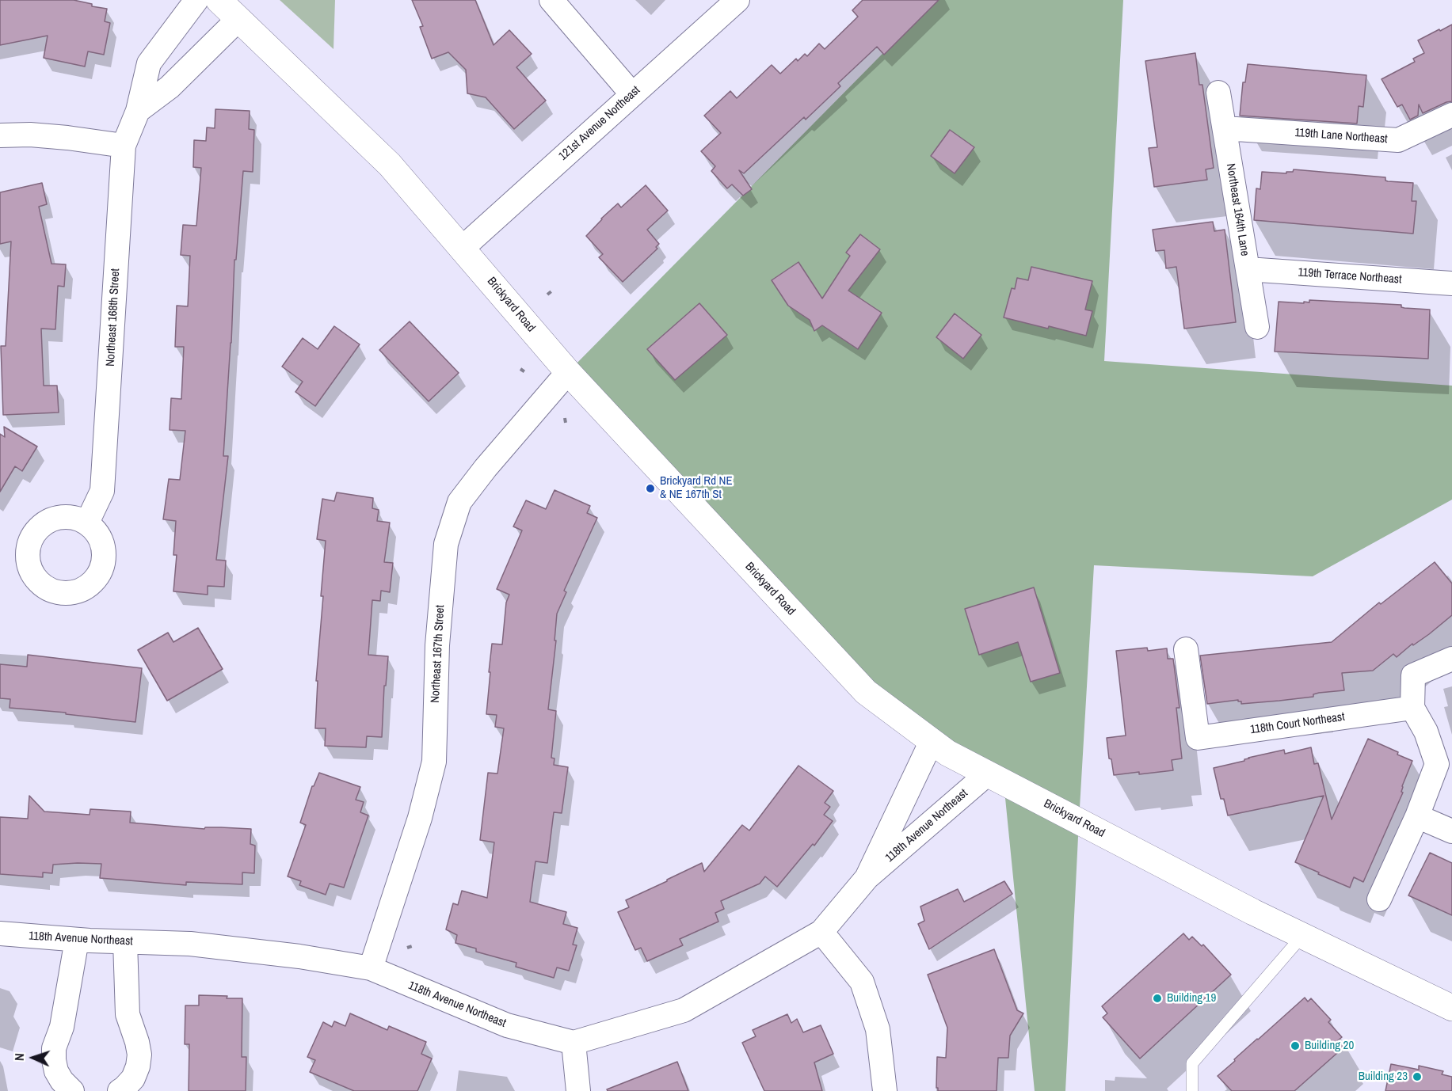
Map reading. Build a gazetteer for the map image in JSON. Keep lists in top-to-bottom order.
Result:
{
  "streets": {
    "street": [
      "121st Avenue Northeast",
      "119th Lane Northeast",
      "Northeast 164th Lane",
      "119th Terrace Northeast",
      "Brickyard Road",
      "Northeast 168th Street",
      "Northeast 167th Street",
      "118th Court Northeast",
      "118th Avenue Northeast"
    ]
  },
  "crossings": [
    ["121st Avenue Northeast", "Brickyard Road"],
    ["119th Lane Northeast", "Northeast 164th Lane"],
    ["Northeast 164th Lane", "119th Terrace Northeast"],
    ["Brickyard Road", "Northeast 167th Street"],
    ["Brickyard Road", "118th Avenue Northeast"],
    ["Northeast 167th Street", "118th Avenue Northeast"]
  ],
  "places": [
    "Brickyard Rd NE & NE 167th St",
    "Building 19",
    "Building 20",
    "Building 23"
  ],
  "north": "left"
}
